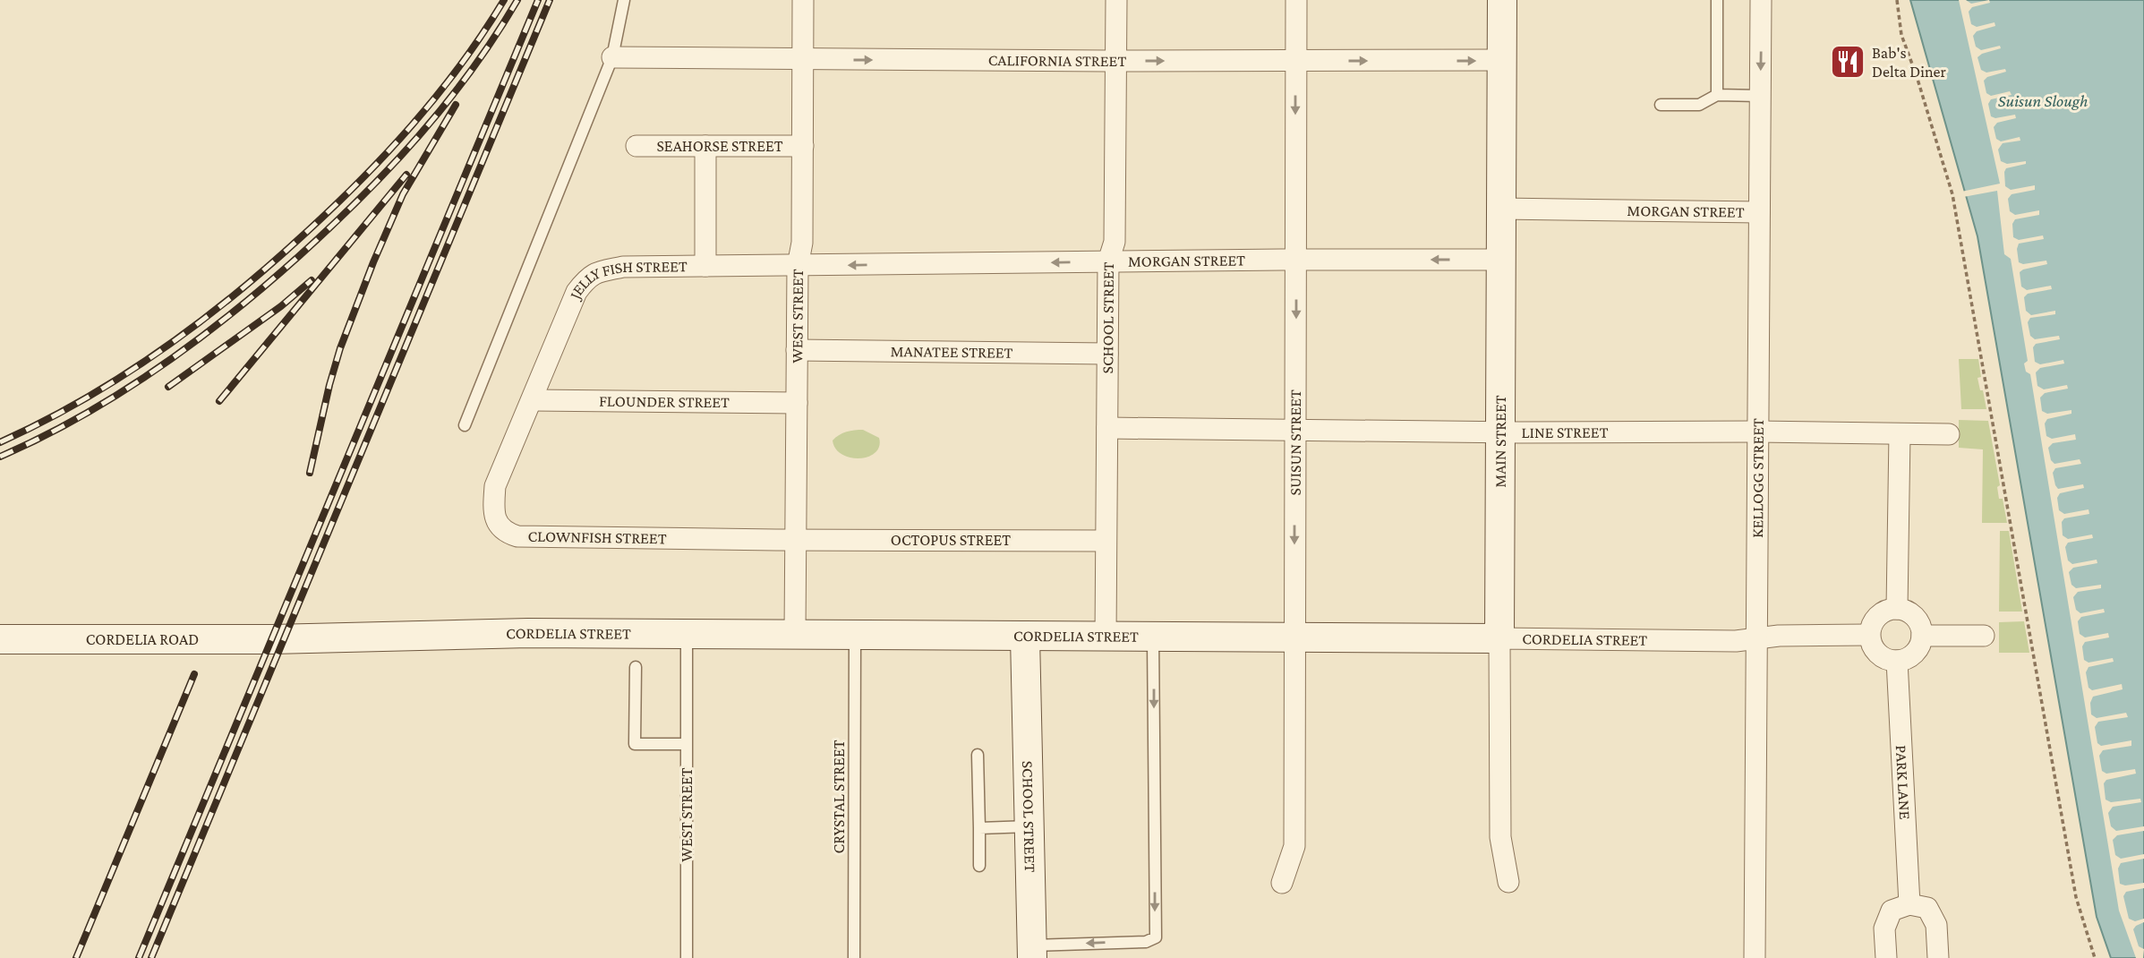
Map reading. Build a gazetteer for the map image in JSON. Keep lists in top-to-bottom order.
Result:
{
  "streets": {
    "main road": [
      "SCHOOL STREET",
      "MAIN STREET",
      "CORDELIA STREET",
      "CORDELIA ROAD"
    ],
    "street": [
      "CALIFORNIA STREET",
      "SEAHORSE STREET",
      "MORGAN STREET",
      "JELLY FISH STREET",
      "WEST STREET",
      "MANATEE STREET",
      "FLOUNDER STREET",
      "LINE STREET",
      "SUISUN STREET",
      "KELLOGG STREET",
      "CLOWNFISH STREET",
      "OCTOPUS STREET",
      "PARK LANE"
    ],
    "lane": ["CRYSTAL STREET"]
  },
  "crossings": [
    ["CALIFORNIA STREET", "WEST STREET"],
    ["CALIFORNIA STREET", "SCHOOL STREET"],
    ["CALIFORNIA STREET", "MAIN STREET"],
    ["CALIFORNIA STREET", "SUISUN STREET"],
    ["SEAHORSE STREET", "WEST STREET"],
    ["MORGAN STREET", "JELLY FISH STREET"],
    ["MORGAN STREET", "WEST STREET"],
    ["MORGAN STREET", "SCHOOL STREET"],
    ["MORGAN STREET", "MAIN STREET"],
    ["MORGAN STREET", "SUISUN STREET"],
    ["MORGAN STREET", "KELLOGG STREET"],
    ["JELLY FISH STREET", "WEST STREET"],
    ["JELLY FISH STREET", "FLOUNDER STREET"],
    ["JELLY FISH STREET", "CLOWNFISH STREET"],
    ["WEST STREET", "MANATEE STREET"],
    ["WEST STREET", "FLOUNDER STREET"],
    ["WEST STREET", "CLOWNFISH STREET"],
    ["WEST STREET", "OCTOPUS STREET"],
    ["WEST STREET", "CORDELIA STREET"],
    ["SCHOOL STREET", "MANATEE STREET"],
    ["SCHOOL STREET", "LINE STREET"],
    ["SCHOOL STREET", "OCTOPUS STREET"],
    ["SCHOOL STREET", "CORDELIA STREET"],
    ["FLOUNDER STREET", "CLOWNFISH STREET"],
    ["LINE STREET", "MAIN STREET"],
    ["LINE STREET", "SUISUN STREET"],
    ["LINE STREET", "KELLOGG STREET"],
    ["MAIN STREET", "CORDELIA STREET"],
    ["SUISUN STREET", "CORDELIA STREET"],
    ["KELLOGG STREET", "CORDELIA STREET"],
    ["CLOWNFISH STREET", "OCTOPUS STREET"],
    ["CORDELIA STREET", "CORDELIA ROAD"],
    ["CORDELIA STREET", "PARK LANE"],
    ["CORDELIA STREET", "CRYSTAL STREET"]
  ],
  "one_way": ["CALIFORNIA STREET", "MORGAN STREET", "SUISUN STREET"],
  "water": ["Suisun Slough"],
  "places": {
    "restaurant": ["Bab's Delta Diner"]
  }
}
